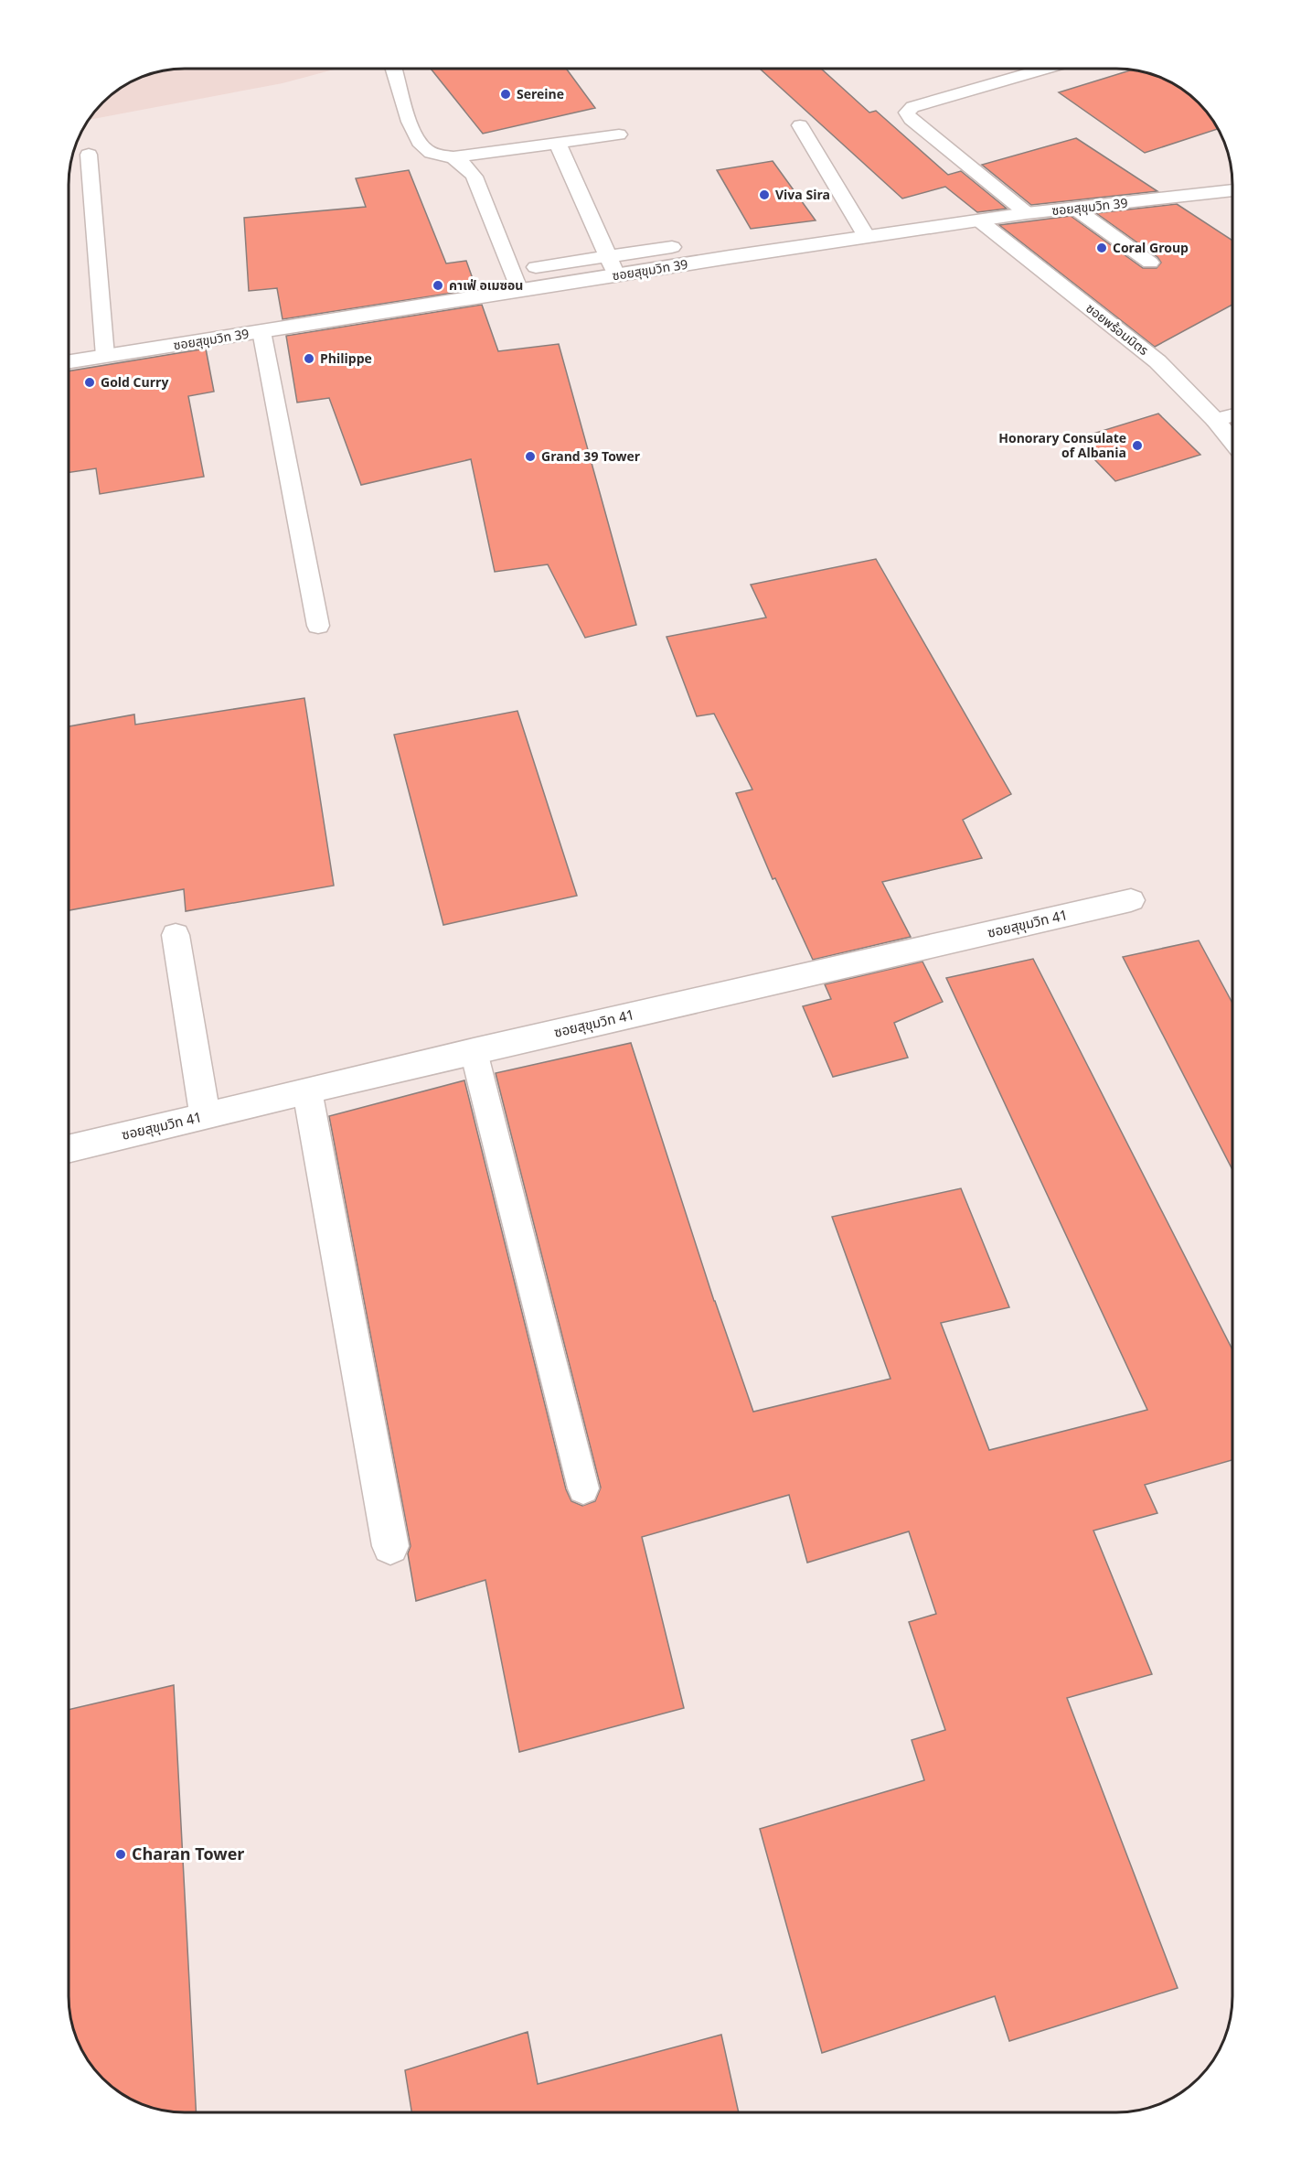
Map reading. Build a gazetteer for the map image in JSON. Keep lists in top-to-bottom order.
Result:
{
  "streets": {
    "street": ["ซอยสุขุมวิท 39", "ซอยพร้อมมิตร", "ซอยสุขุมวิท 41"]
  },
  "crossings": [
    ["ซอยสุขุมวิท 39", "ซอยพร้อมมิตร"]
  ],
  "places": [
    "Sereine",
    "Viva Sira",
    "Coral Group",
    "คาเฟ่ อเมซอน",
    "Philippe",
    "Gold Curry",
    "Honorary Consulate of Albania",
    "Grand 39 Tower",
    "Charan Tower"
  ]
}
